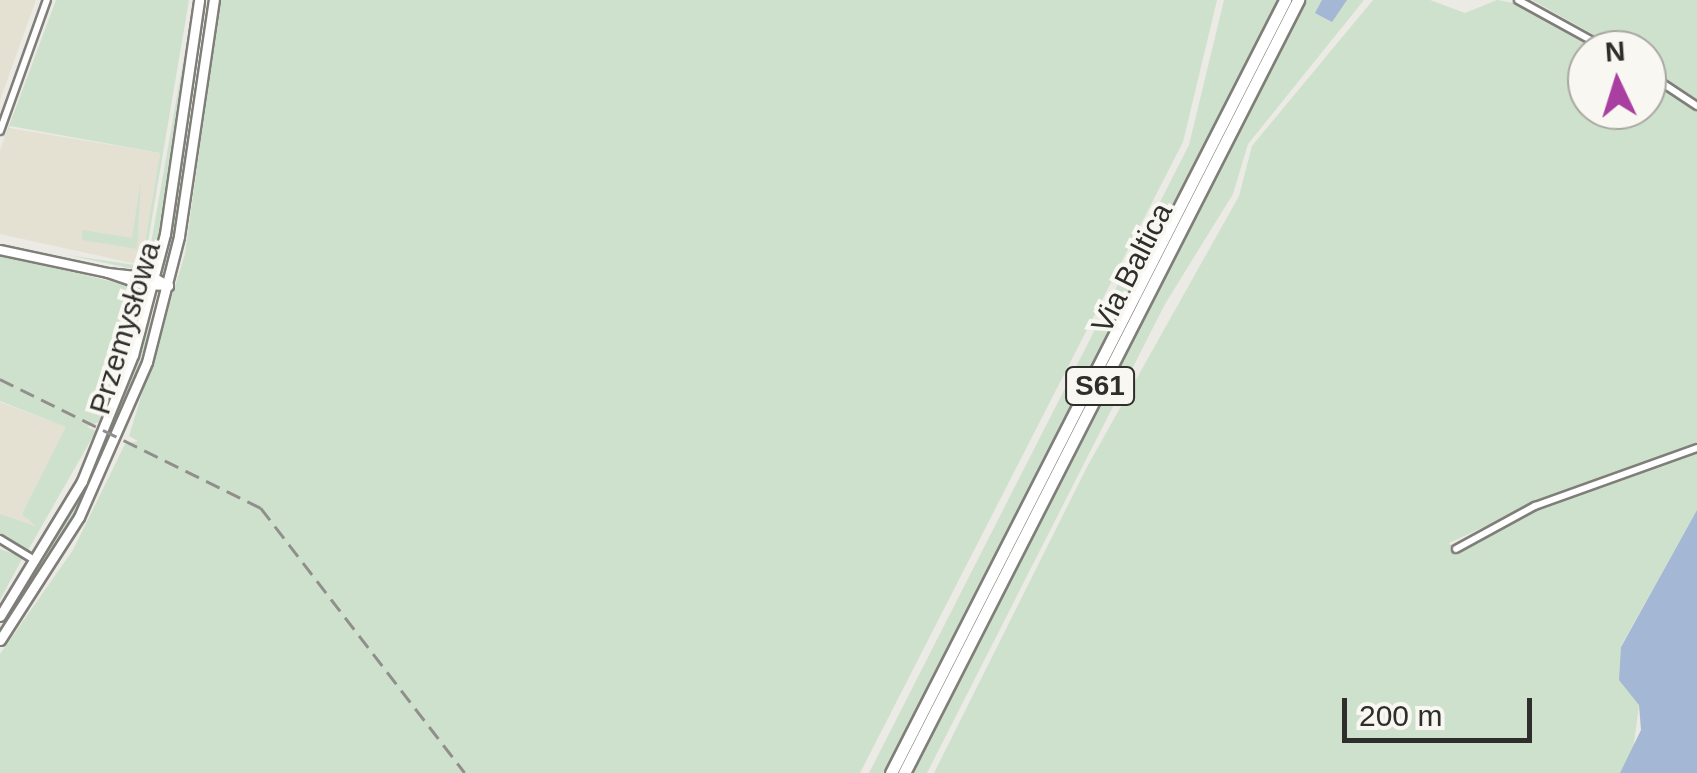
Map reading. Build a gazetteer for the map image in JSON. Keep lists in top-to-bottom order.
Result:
{
  "streets": {
    "highway": ["Via Baltica", "S61"],
    "main road": ["Przemysłowa"]
  },
  "scale_bar": "200 m",
  "north": "top"
}
